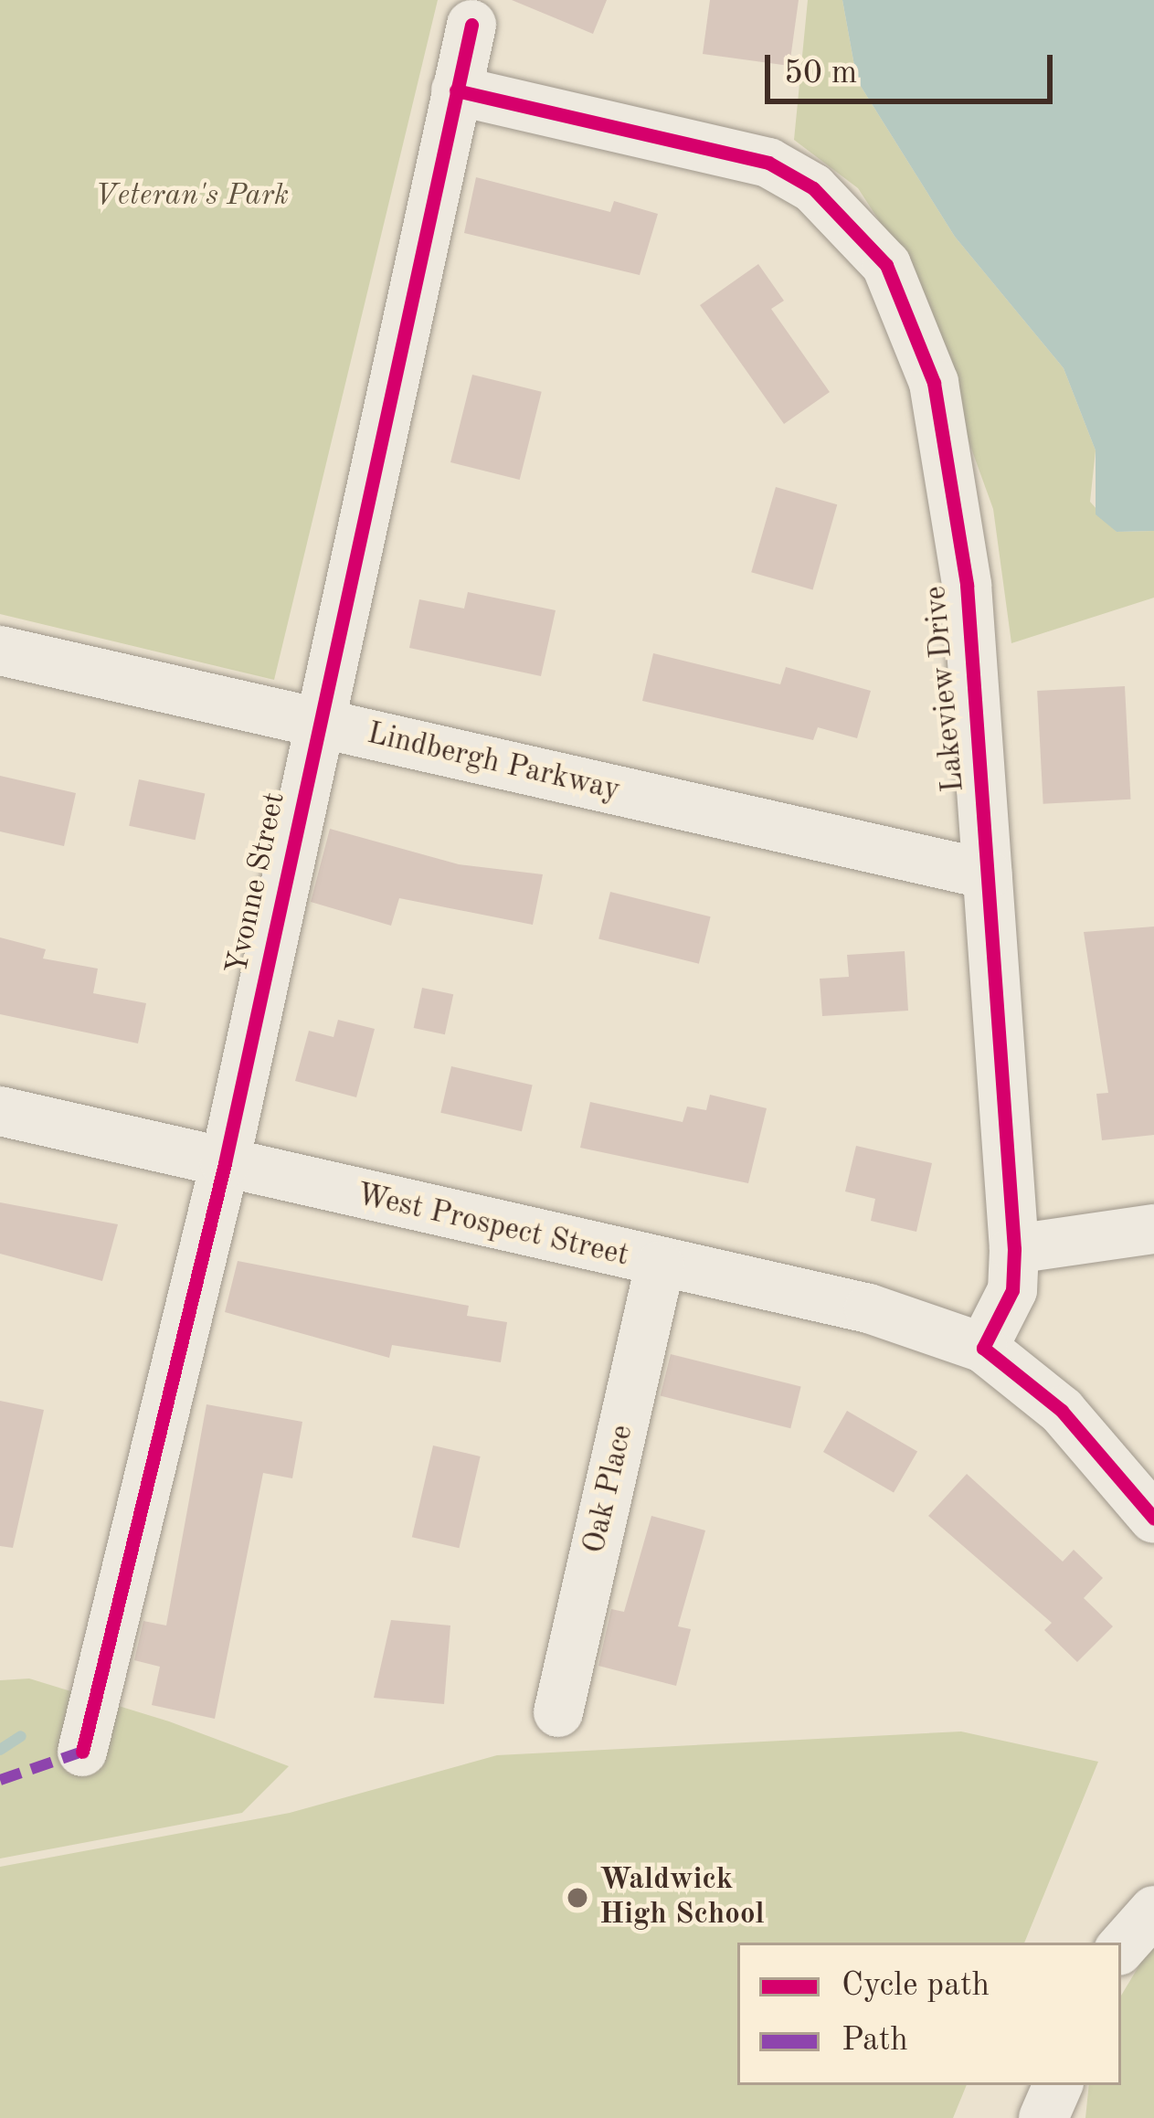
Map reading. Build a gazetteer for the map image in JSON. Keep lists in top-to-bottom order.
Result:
{
  "streets": {
    "street": [
      "Lakeview Drive",
      "Lindbergh Parkway",
      "Yvonne Street",
      "West Prospect Street",
      "Oak Place"
    ]
  },
  "crossings": [
    ["Lakeview Drive", "Lindbergh Parkway"],
    ["Lakeview Drive", "Yvonne Street"],
    ["Lakeview Drive", "West Prospect Street"],
    ["Lindbergh Parkway", "Yvonne Street"],
    ["Yvonne Street", "West Prospect Street"],
    ["West Prospect Street", "Oak Place"]
  ],
  "parks": ["Veteran's Park"],
  "places": ["Waldwick High School"],
  "legend": ["Cycle path", "Path"],
  "scale_bar": "50 m"
}
